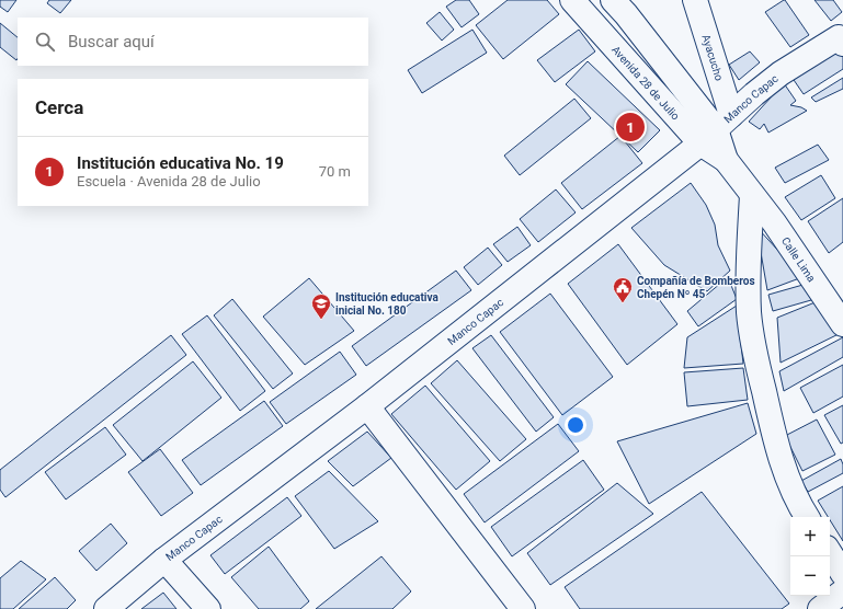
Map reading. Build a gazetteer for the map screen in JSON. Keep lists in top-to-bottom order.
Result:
{
  "streets": {
    "street": [
      "Ayacucho",
      "Avenida 28 de Julio",
      "Manco Capac",
      "Calle Lima"
    ]
  },
  "crossings": [
    ["Ayacucho", "Avenida 28 de Julio"],
    ["Ayacucho", "Manco Capac"],
    ["Avenida 28 de Julio", "Manco Capac"],
    ["Avenida 28 de Julio", "Calle Lima"]
  ],
  "places": {
    "public building": ["Compañía de Bomberos Chepén Nº 45"],
    "school or university": ["Institución educativa inicial No. 180"]
  },
  "page": {
    "search": "Buscar aquí",
    "heading": "Cerca",
    "pins": "1",
    "list": [
      {
        "mark": "1",
        "name": "Institución educativa No. 19",
        "note": "Escuela · Avenida 28 de Julio",
        "value": "70 m"
      }
    ],
    "map_buttons": ["+", "−"]
  }
}
